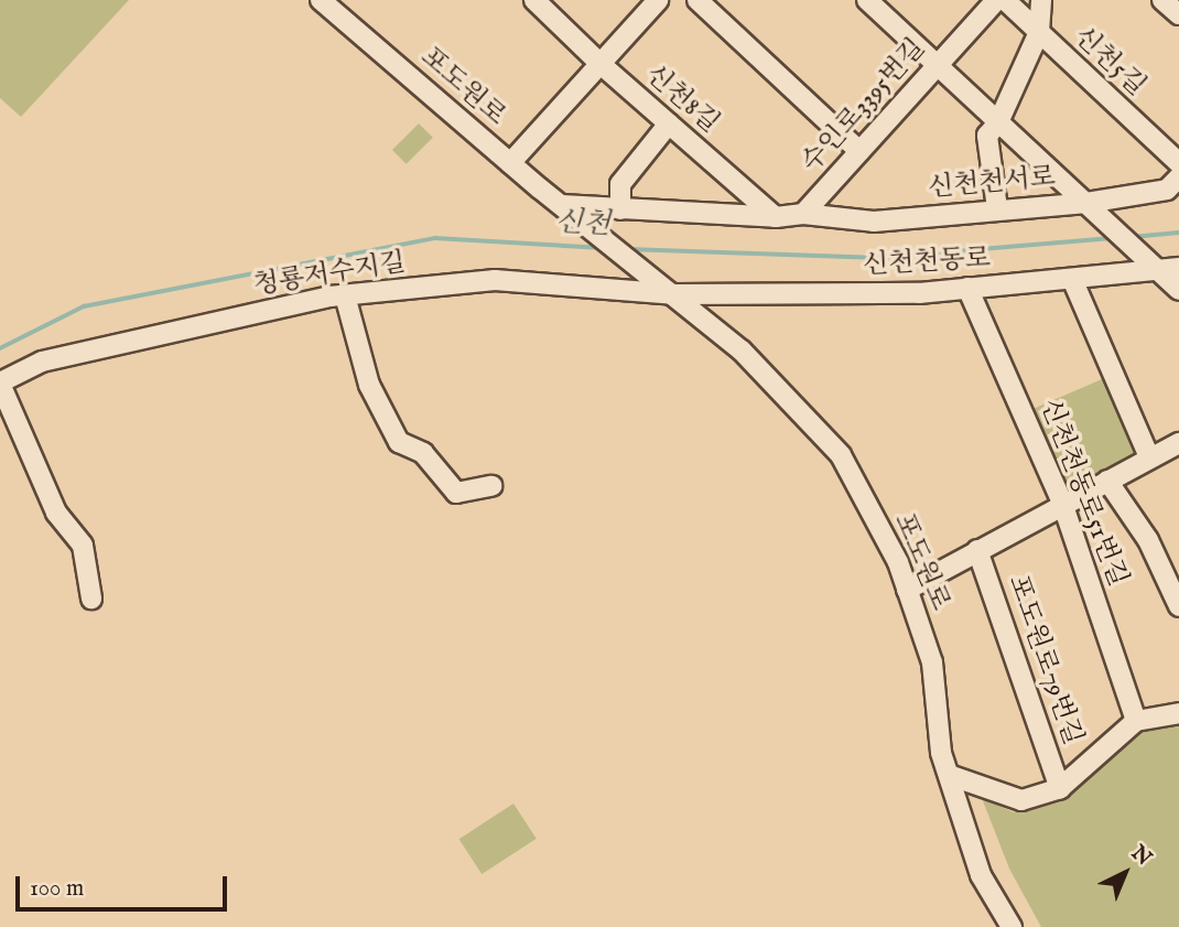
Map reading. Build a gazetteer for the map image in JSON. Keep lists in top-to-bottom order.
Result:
{
  "streets": {
    "street": [
      "신천5길",
      "포도원로",
      "신천8길",
      "수인로3395번길",
      "신천천서로",
      "신천천동로",
      "청룡저수지길",
      "신천천동로51번길",
      "포도원로79번길"
    ]
  },
  "crossings": [
    ["포도원로", "신천천동로"],
    ["포도원로", "청룡저수지길"],
    ["포도원로", "포도원로79번길"],
    ["수인로3395번길", "신천천서로"],
    ["신천천동로", "청룡저수지길"],
    ["신천천동로", "신천천동로51번길"],
    ["신천천동로51번길", "포도원로79번길"]
  ],
  "water": ["신천"],
  "scale_bar": "100 m",
  "north": "top right"
}
